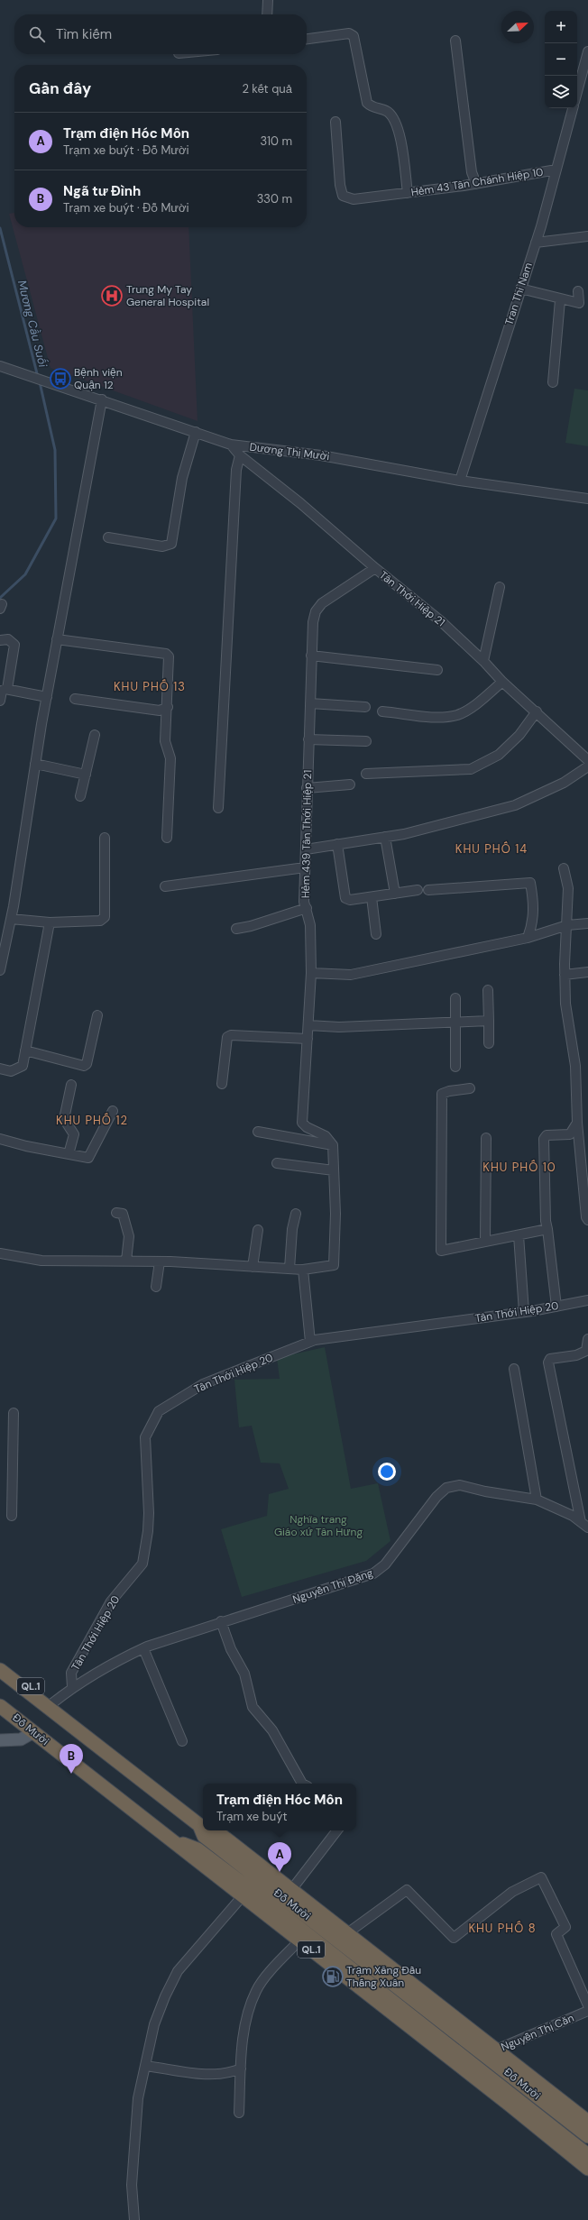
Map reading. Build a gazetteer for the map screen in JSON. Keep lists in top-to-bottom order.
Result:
{
  "streets": {
    "highway": ["QL.1", "Đỗ Mười"],
    "street": [
      "Hẻm 43 Tân Chánh Hiệp 10",
      "Tran Thi Nam",
      "Dương Thị Mười",
      "Tân Thới Hiệp 21",
      "Hẻm 439 Tân Thới Hiệp 21",
      "Tân Thới Hiệp 20",
      "Nguyễn Thị Đặng",
      "Nguyễn Thị Căn"
    ]
  },
  "crossings": [
    ["Hẻm 43 Tân Chánh Hiệp 10", "Tran Thi Nam"],
    ["Tran Thi Nam", "Dương Thị Mười"],
    ["Dương Thị Mười", "Tân Thới Hiệp 21"],
    ["Tân Thới Hiệp 21", "Hẻm 439 Tân Thới Hiệp 21"],
    ["Tân Thới Hiệp 20", "Nguyễn Thị Đặng"],
    ["Nguyễn Thị Đặng", "Đỗ Mười"],
    ["Đỗ Mười", "Nguyễn Thị Căn"]
  ],
  "districts": [
    "KHU PHỐ 13",
    "KHU PHỐ 14",
    "KHU PHỐ 12",
    "KHU PHỐ 10",
    "KHU PHỐ 8"
  ],
  "water": ["Mương Cầu Suối"],
  "parks": ["Nghĩa trang Giáo xứ Tân Hưng"],
  "places": {
    "hospital": ["Trung My Tay General Hospital"],
    "bus stop": ["Bệnh viện Quận 12"],
    "fuel station": ["Trạm Xăng Đầu Thắng Xuân"]
  },
  "north": "top right",
  "page": {
    "map_buttons": ["+", "−"],
    "search": "Tìm kiếm",
    "heading": ["Gần đây", "2 kết quả"],
    "list": [
      {
        "mark": "A",
        "name": "Trạm điện Hóc Môn",
        "note": "Trạm xe buýt · Đỗ Mười",
        "value": "310 m"
      },
      {
        "mark": "B",
        "name": "Ngã tư Đình",
        "note": "Trạm xe buýt · Đỗ Mười",
        "value": "330 m"
      }
    ],
    "pins": ["B", "A"],
    "popup": ["Trạm điện Hóc Môn", "Trạm xe buýt"]
  }
}
